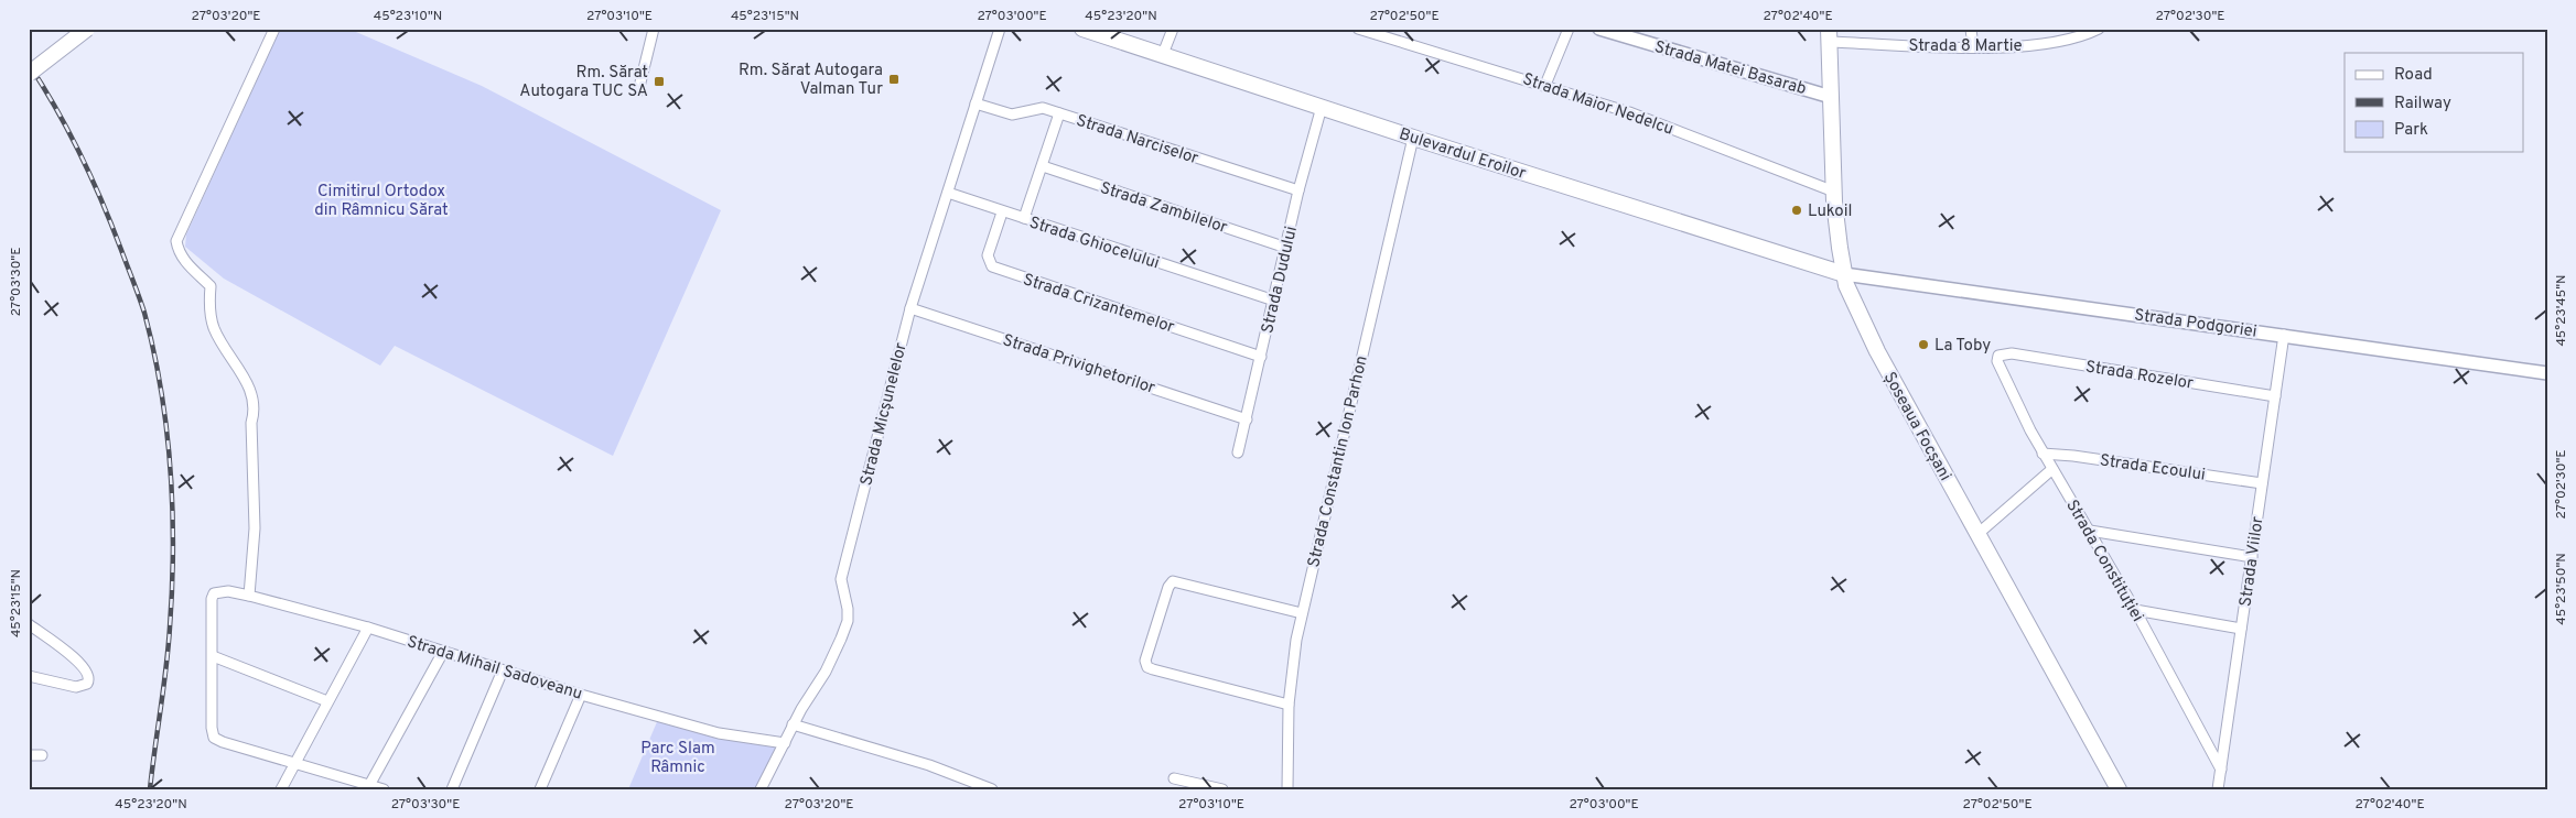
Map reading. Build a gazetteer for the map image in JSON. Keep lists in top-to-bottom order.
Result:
{
  "streets": {
    "main road": ["Bulevardul Eroilor", "Șoseaua Focșani"],
    "street": [
      "Strada 8 Martie",
      "Strada Matei Basarab",
      "Strada Maior Nedelcu",
      "Strada Narciselor",
      "Strada Zambilelor",
      "Strada Ghiocelului",
      "Strada Dudului",
      "Strada Crizantemelor",
      "Strada Podgoriei",
      "Strada Privighetorilor",
      "Strada Rozelor",
      "Strada Micșunelelor",
      "Strada Constantin Ion Parhon",
      "Strada Ecoului",
      "Strada Constituției",
      "Strada Viilor",
      "Strada Mihail Sadoveanu"
    ]
  },
  "crossings": [
    ["Strada 8 Martie", "Șoseaua Focșani"],
    ["Strada Matei Basarab", "Șoseaua Focșani"],
    ["Strada Maior Nedelcu", "Șoseaua Focșani"],
    ["Strada Narciselor", "Strada Dudului"],
    ["Strada Narciselor", "Strada Micșunelelor"],
    ["Bulevardul Eroilor", "Strada Dudului"],
    ["Bulevardul Eroilor", "Strada Podgoriei"],
    ["Bulevardul Eroilor", "Șoseaua Focșani"],
    ["Bulevardul Eroilor", "Strada Constantin Ion Parhon"],
    ["Strada Zambilelor", "Strada Dudului"],
    ["Strada Ghiocelului", "Strada Dudului"],
    ["Strada Ghiocelului", "Strada Crizantemelor"],
    ["Strada Ghiocelului", "Strada Micșunelelor"],
    ["Strada Dudului", "Strada Crizantemelor"],
    ["Strada Dudului", "Strada Privighetorilor"],
    ["Strada Podgoriei", "Șoseaua Focșani"],
    ["Strada Podgoriei", "Strada Viilor"],
    ["Strada Privighetorilor", "Strada Micșunelelor"],
    ["Strada Rozelor", "Strada Constituției"],
    ["Strada Rozelor", "Strada Viilor"],
    ["Strada Micșunelelor", "Strada Mihail Sadoveanu"],
    ["Strada Ecoului", "Strada Constituției"],
    ["Strada Ecoului", "Strada Viilor"],
    ["Strada Constituției", "Strada Viilor"]
  ],
  "parks": ["Cimitirul Ortodox din Râmnicu Sărat", "Parc Slam Râmnic"],
  "places": {
    "transit": ["Rm. Sărat Autogara Valman Tur", "Rm. Sărat Autogara TUC SA"],
    "other": ["Lukoil", "La Toby"]
  },
  "legend": ["Road", "Railway", "Park"],
  "coordinates": [
    "27°03'20\"E",
    "45°23'10\"N",
    "27°03'10\"E",
    "45°23'15\"N",
    "27°03'00\"E",
    "45°23'20\"N",
    "27°02'50\"E",
    "27°02'40\"E",
    "27°02'30\"E",
    "27°03'30\"E",
    "45°23'45\"N",
    "45°23'50\"N"
  ]
}
